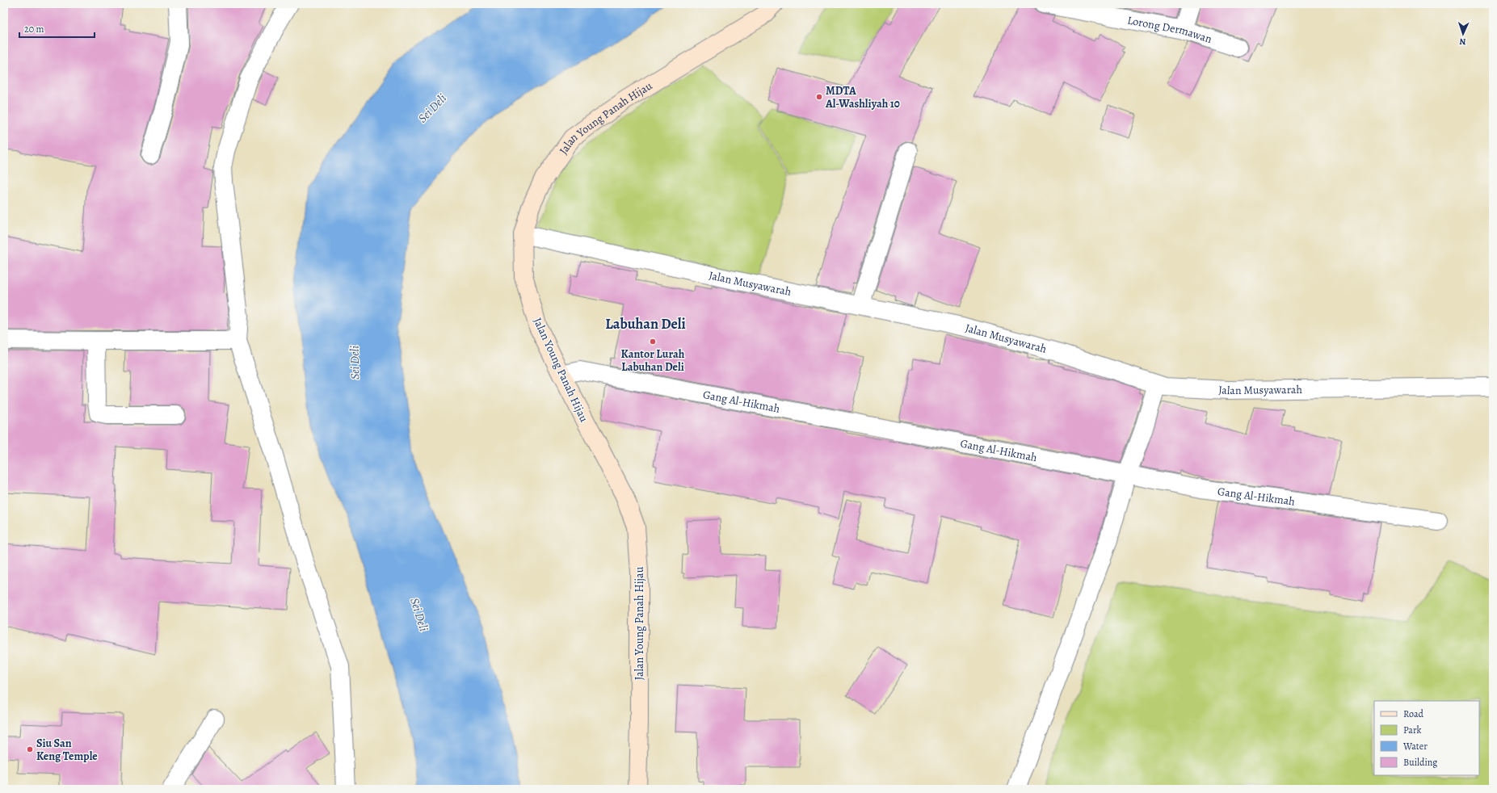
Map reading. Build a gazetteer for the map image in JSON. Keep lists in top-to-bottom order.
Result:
{
  "streets": {
    "street": [
      "Lorong Dermawan",
      "Jalan Young Panah Hijau",
      "Jalan Musyawarah",
      "Gang Al-Hikmah"
    ]
  },
  "crossings": [
    ["Jalan Young Panah Hijau", "Jalan Musyawarah"],
    ["Jalan Young Panah Hijau", "Gang Al-Hikmah"]
  ],
  "districts": ["Labuhan Deli"],
  "water": ["Sei Deli"],
  "places": ["MDTA Al-Washliyah 10", "Kantor Lurah Labuhan Deli", "Siu San Keng Temple"],
  "legend": [
    "Road",
    "Park",
    "Water",
    "Building"
  ],
  "scale_bar": "20 m",
  "north": "bottom"
}
